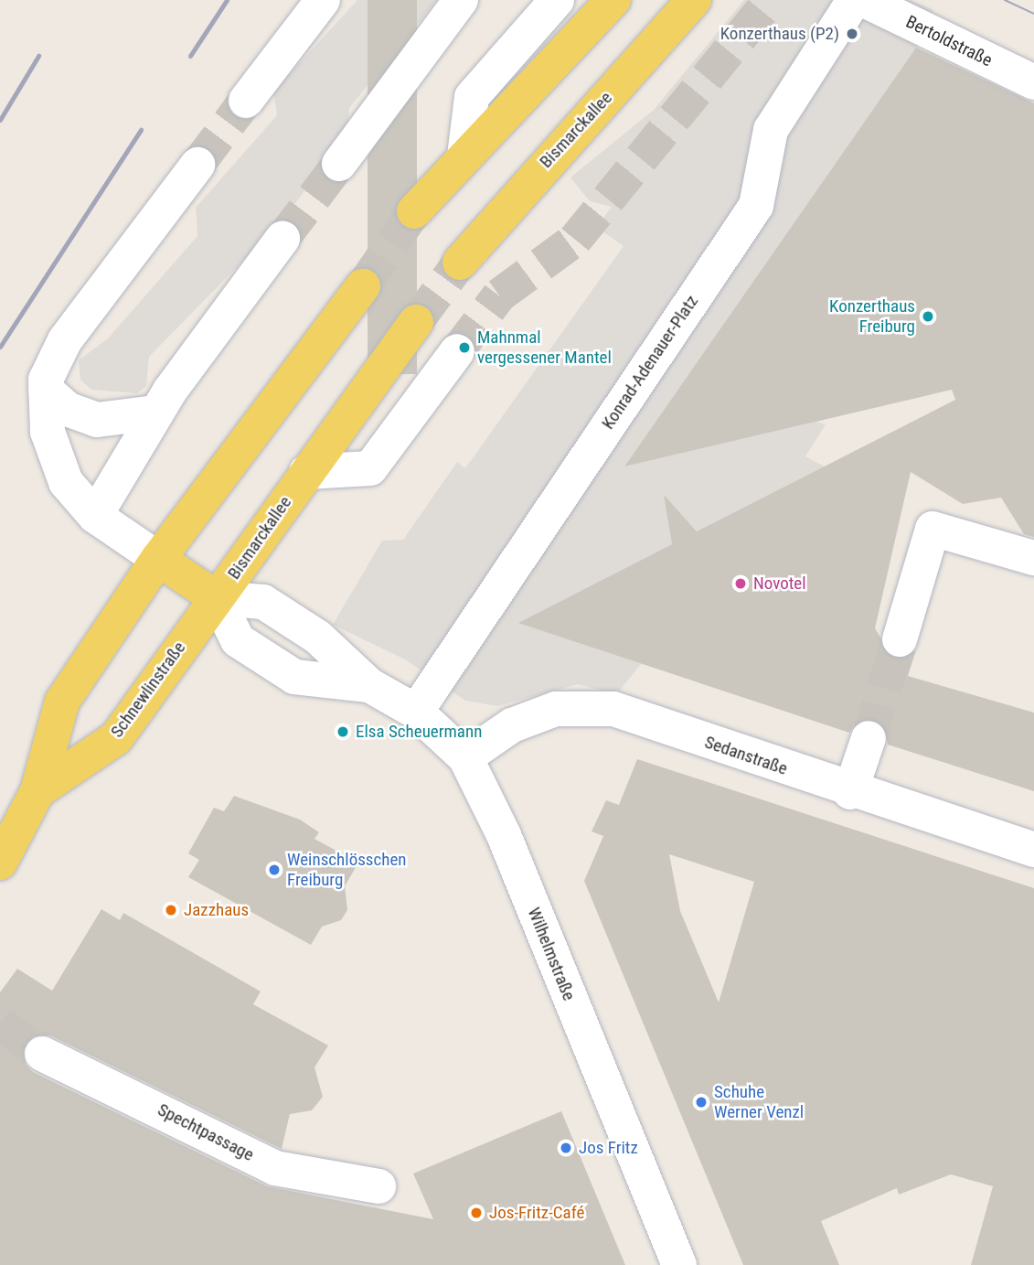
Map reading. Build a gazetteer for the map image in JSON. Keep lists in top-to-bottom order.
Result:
{
  "streets": {
    "main road": ["Bismarckallee", "Schnewlinstraße"],
    "street": [
      "Bertoldstraße",
      "Konrad-Adenauer-Platz",
      "Sedanstraße",
      "Wilhelmstraße",
      "Spechtpassage"
    ]
  },
  "crossings": [
    ["Bismarckallee", "Schnewlinstraße"],
    ["Bismarckallee", "Wilhelmstraße"],
    ["Konrad-Adenauer-Platz", "Wilhelmstraße"],
    ["Schnewlinstraße", "Wilhelmstraße"],
    ["Sedanstraße", "Wilhelmstraße"]
  ],
  "places": [
    "Konzerthaus (P2)",
    "Konzerthaus Freiburg",
    "Mahnmal vergessener Mantel",
    "Novotel",
    "Elsa Scheuermann",
    "Weinschlösschen Freiburg",
    "Jazzhaus",
    "Schuhe Werner Venzl",
    "Jos Fritz",
    "Jos-Fritz-Café"
  ]
}
